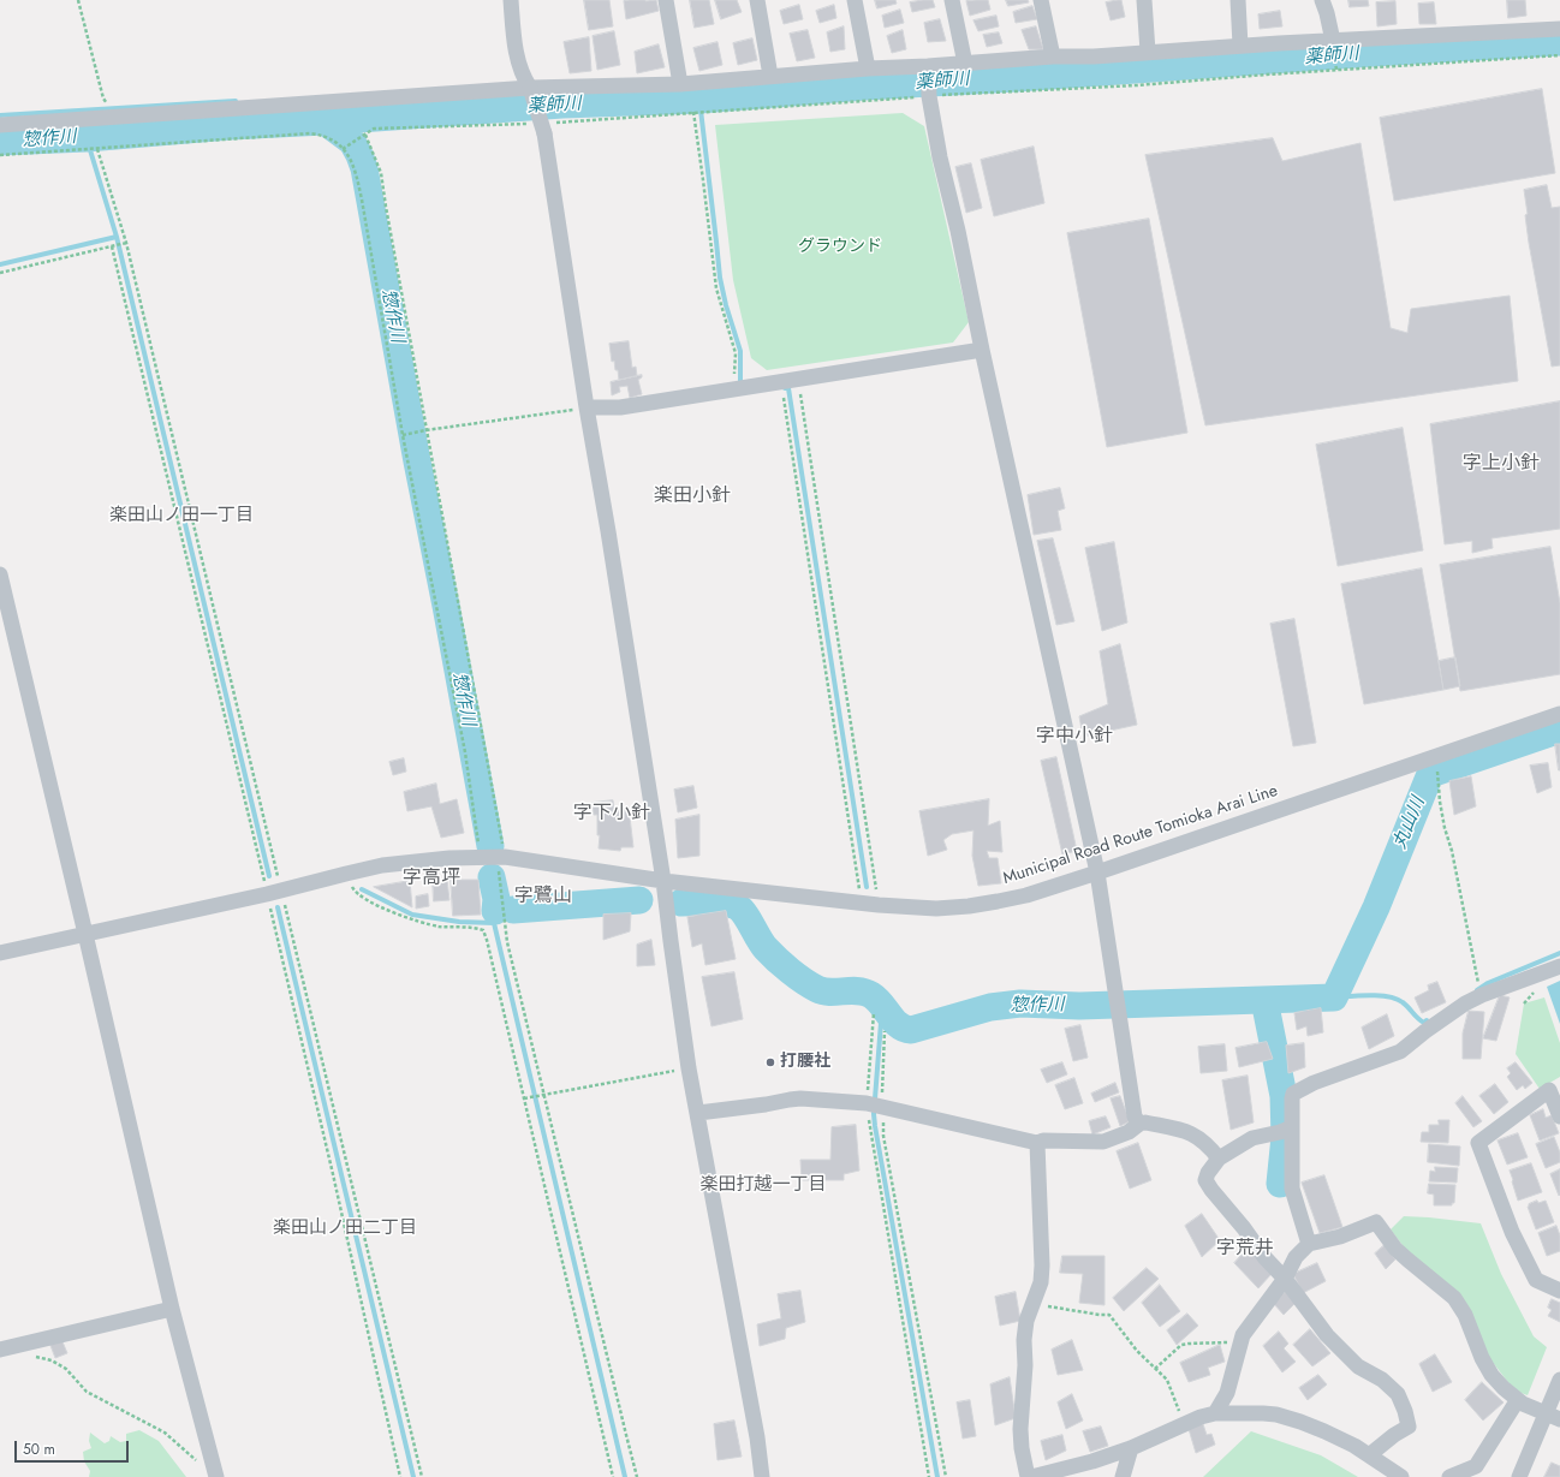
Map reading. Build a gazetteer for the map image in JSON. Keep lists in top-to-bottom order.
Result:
{
  "streets": {
    "street": ["Municipal Road Route Tomioka Arai Line"]
  },
  "districts": [
    "字上小針",
    "楽田小針",
    "楽田山ノ田一丁目",
    "字中小針",
    "字下小針",
    "字高坪",
    "字鷺山",
    "楽田打越一丁目",
    "楽田山ノ田二丁目",
    "字荒井"
  ],
  "water": ["薬師川", "惣作川", "丸山川"],
  "parks": ["グラウンド"],
  "places": ["打腰社"],
  "scale_bar": "50 m"
}
